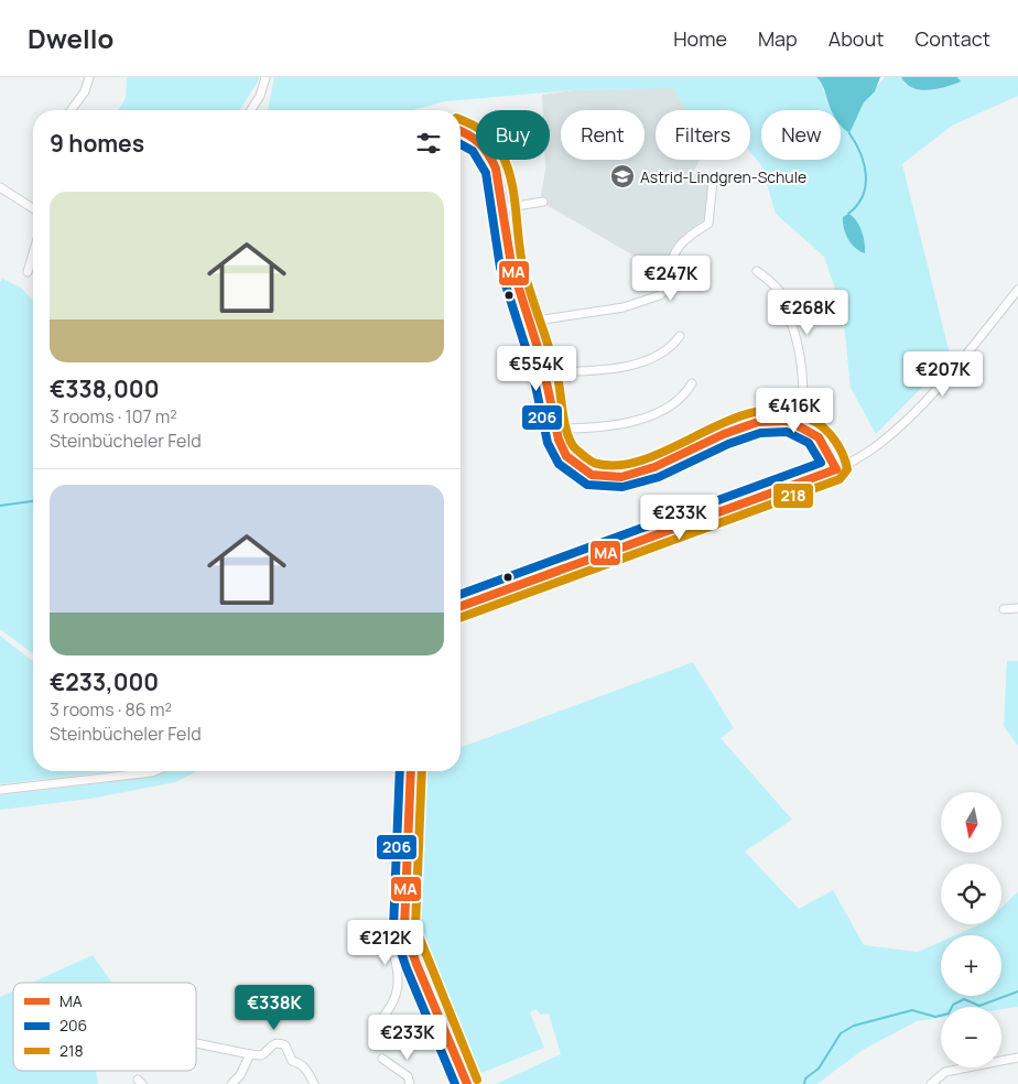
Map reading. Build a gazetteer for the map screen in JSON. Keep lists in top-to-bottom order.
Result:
{
  "places": {
    "school or university": ["Astrid-Lindgren-Schule"]
  },
  "lines": ["transit line 218", "transit line MA", "transit line 206"],
  "legend": ["MA", "206", "218"],
  "north": "bottom",
  "page": {
    "header": "Dwello",
    "nav": [
      "Home",
      "Map",
      "About",
      "Contact"
    ],
    "chip": [
      "Buy",
      "Rent",
      "Filters",
      "New"
    ],
    "heading": "9 homes",
    "list": [
      {
        "name": "€338,000",
        "note": "3 rooms · 107 m² · Steinbücheler Feld"
      },
      {
        "name": "€233,000",
        "note": "3 rooms · 86 m² · Steinbücheler Feld"
      }
    ],
    "price": [
      "€247K",
      "€268K",
      "€554K",
      "€207K",
      "€416K",
      "€233K",
      "€212K",
      "€338K",
      "€233K"
    ],
    "map_buttons": ["+", "−"]
  }
}
